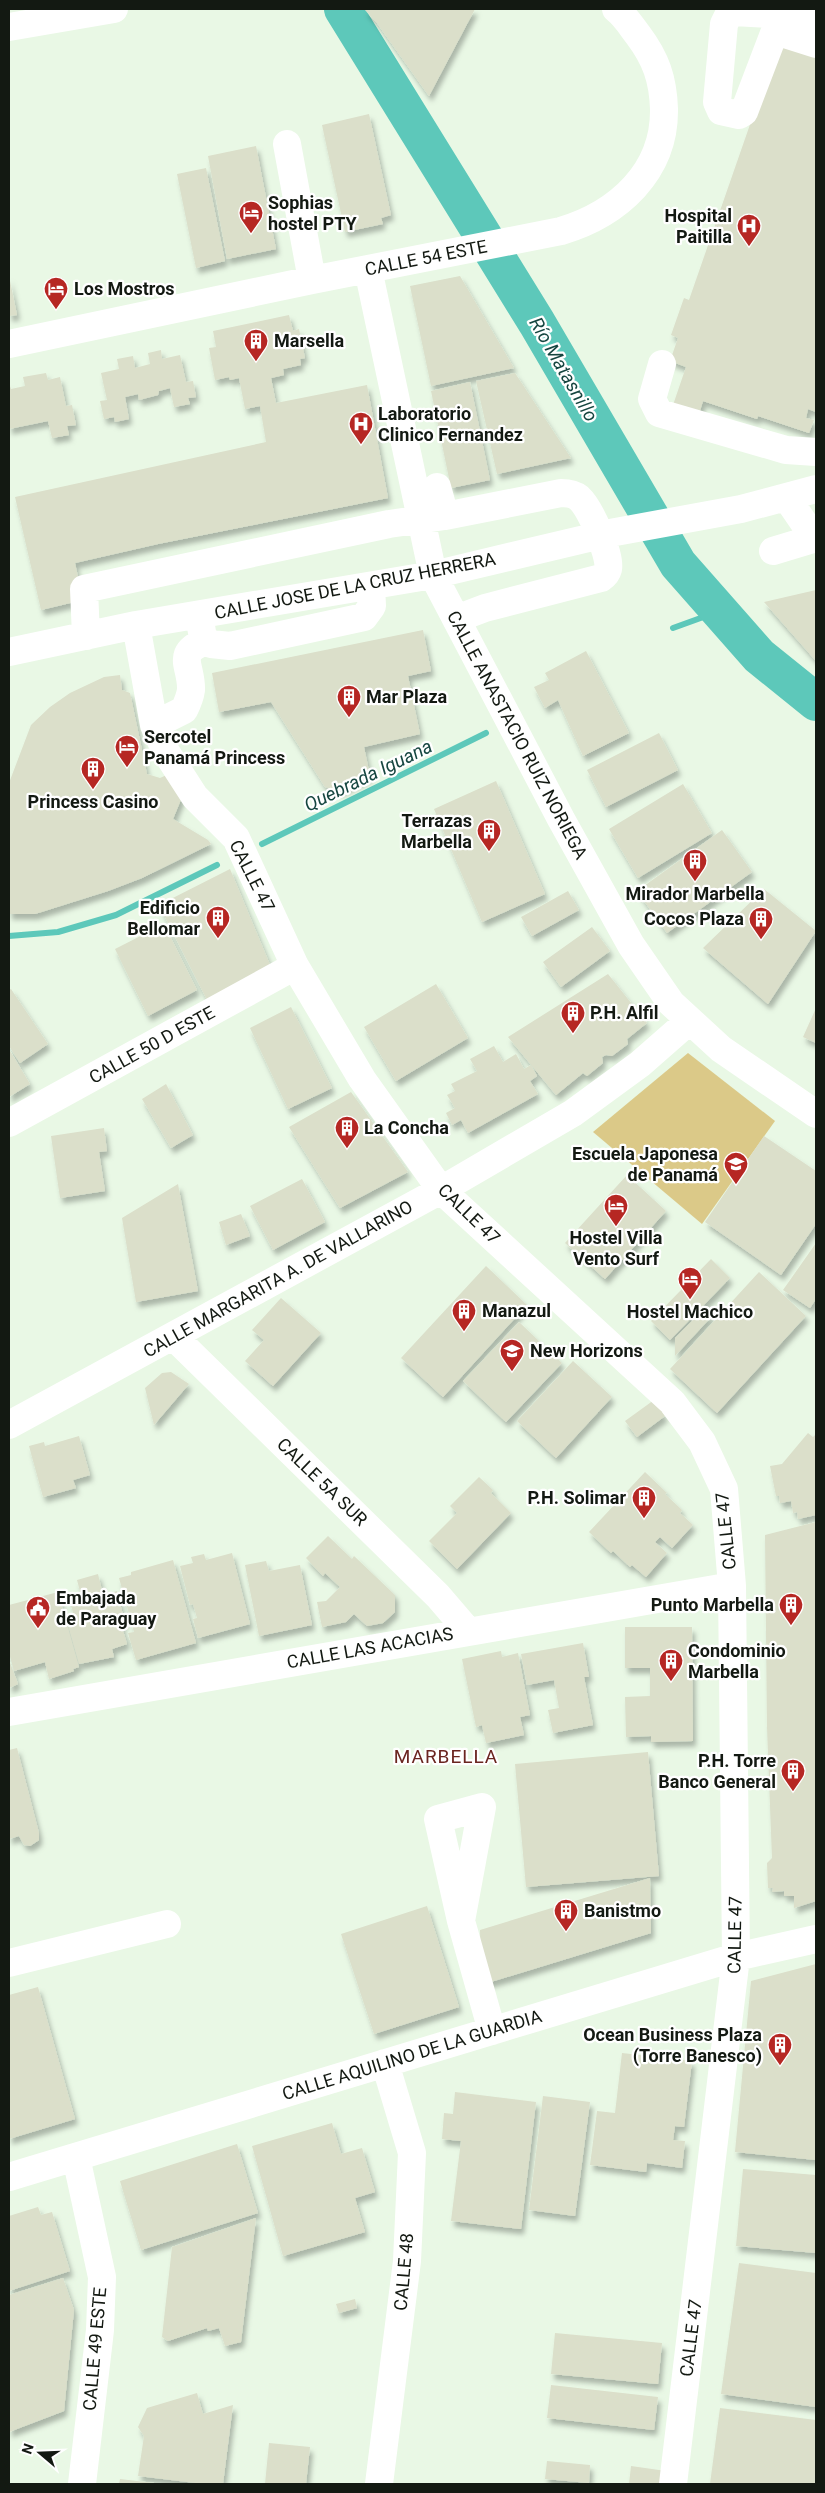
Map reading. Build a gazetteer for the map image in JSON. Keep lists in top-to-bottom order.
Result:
{
  "streets": {
    "street": [
      "CALLE 54 ESTE",
      "CALLE JOSE DE LA CRUZ HERRERA",
      "CALLE ANASTACIO RUIZ NORIEGA",
      "CALLE 47",
      "CALLE 50 D ESTE",
      "CALLE MARGARITA A. DE VALLARINO",
      "CALLE 5A SUR",
      "CALLE LAS ACACIAS",
      "CALLE AQUILINO DE LA GUARDIA",
      "CALLE 48",
      "CALLE 49 ESTE"
    ]
  },
  "crossings": [
    ["CALLE 54 ESTE", "CALLE ANASTACIO RUIZ NORIEGA"],
    ["CALLE JOSE DE LA CRUZ HERRERA", "CALLE ANASTACIO RUIZ NORIEGA"],
    ["CALLE JOSE DE LA CRUZ HERRERA", "CALLE 47"],
    ["CALLE ANASTACIO RUIZ NORIEGA", "CALLE MARGARITA A. DE VALLARINO"],
    ["CALLE 47", "CALLE 50 D ESTE"],
    ["CALLE 47", "CALLE MARGARITA A. DE VALLARINO"],
    ["CALLE 47", "CALLE LAS ACACIAS"],
    ["CALLE 47", "CALLE AQUILINO DE LA GUARDIA"],
    ["CALLE MARGARITA A. DE VALLARINO", "CALLE 5A SUR"],
    ["CALLE 5A SUR", "CALLE LAS ACACIAS"],
    ["CALLE AQUILINO DE LA GUARDIA", "CALLE 48"],
    ["CALLE AQUILINO DE LA GUARDIA", "CALLE 49 ESTE"]
  ],
  "districts": ["MARBELLA"],
  "water": ["Río Matasnillo", "Quebrada Iguana"],
  "places": {
    "hotel": [
      "Sophias hostel PTY",
      "Los Mostros",
      "Sercotel Panamá Princess",
      "Hostel Villa Vento Surf",
      "Hostel Machico"
    ],
    "hospital": ["Hospital Paitilla", "Laboratorio Clinico Fernandez"],
    "building": [
      "Marsella",
      "Mar Plaza",
      "Princess Casino",
      "Terrazas Marbella",
      "Mirador Marbella",
      "Edificio Bellomar",
      "Cocos Plaza",
      "P.H. Alfil",
      "La Concha",
      "Manazul",
      "P.H. Solimar",
      "Punto Marbella",
      "Condominio Marbella",
      "P.H. Torre Banco General",
      "Banistmo",
      "Ocean Business Plaza (Torre Banesco)"
    ],
    "school or university": ["Escuela Japonesa de Panamá", "New Horizons"],
    "public building": ["Embajada de Paraguay"]
  },
  "north": "left"
}
